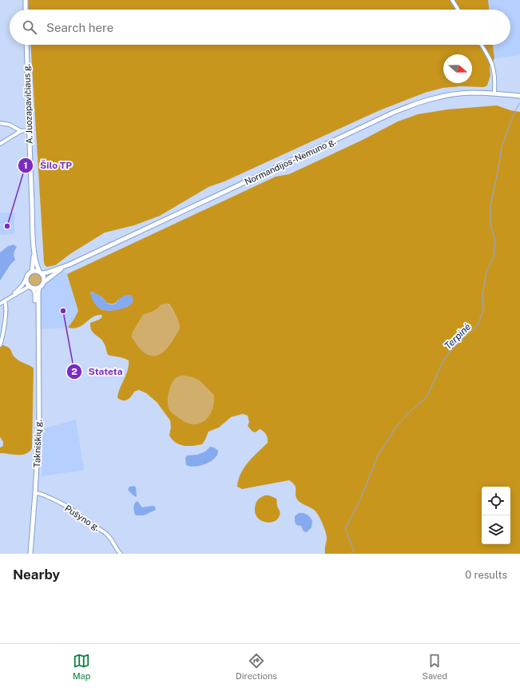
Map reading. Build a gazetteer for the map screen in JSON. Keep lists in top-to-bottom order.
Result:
{
  "streets": {
    "main road": ["A. Juozapavičiaus g.", "Normandijos-Nemuno g.", "Takniškių g."],
    "street": ["Pušyno g."]
  },
  "crossings": [
    ["A. Juozapavičiaus g.", "Normandijos-Nemuno g."],
    ["Takniškių g.", "Pušyno g."]
  ],
  "water": ["Terpinė"],
  "places": ["Šilo TP", "Stateta"],
  "north": "right",
  "page": {
    "search": "Search here",
    "heading": ["Nearby", "0 results"],
    "nav": ["Map", "Directions", "Saved"]
  }
}
